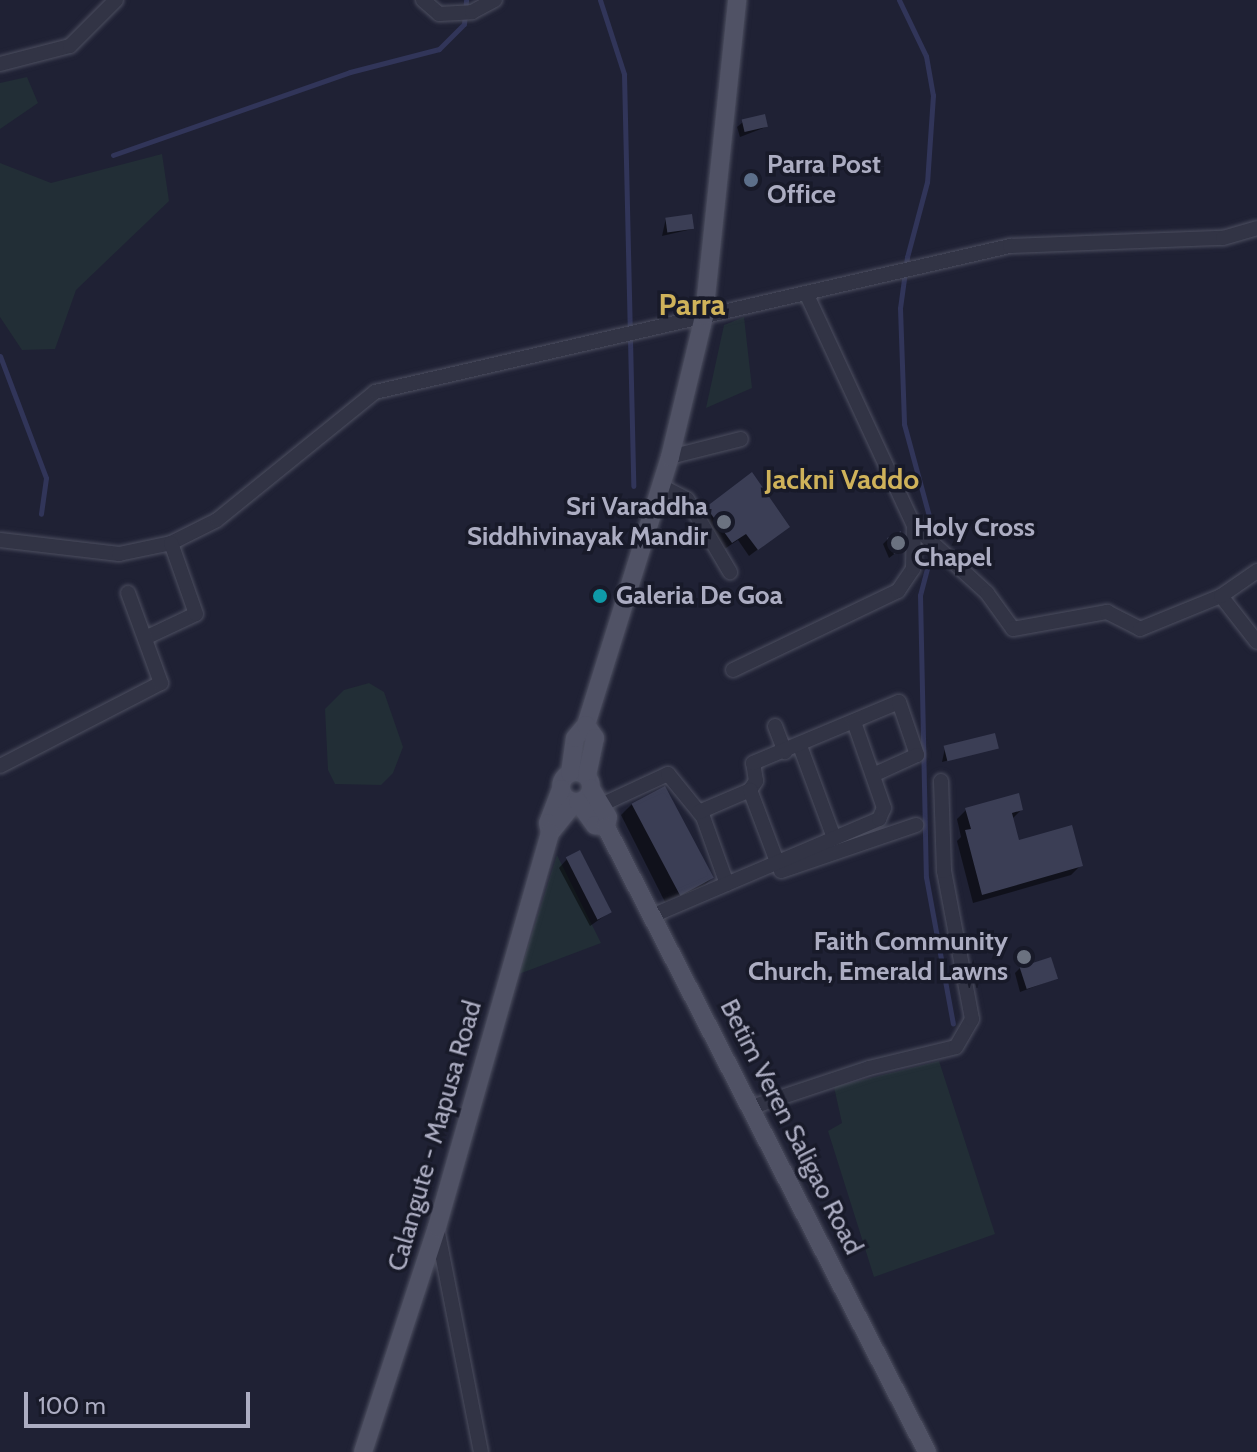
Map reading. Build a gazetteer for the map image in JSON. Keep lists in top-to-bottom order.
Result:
{
  "streets": {
    "main road": ["Betim Veren Saligao Road", "Calangute - Mapusa Road"]
  },
  "crossings": [
    ["Betim Veren Saligao Road", "Calangute - Mapusa Road"]
  ],
  "districts": ["Parra", "Jackni Vaddo"],
  "places": [
    "Parra Post Office",
    "Sri Varaddha Siddhivinayak Mandir",
    "Holy Cross Chapel",
    "Galeria De Goa",
    "Faith Community Church, Emerald Lawns"
  ],
  "scale_bar": "100 m"
}
